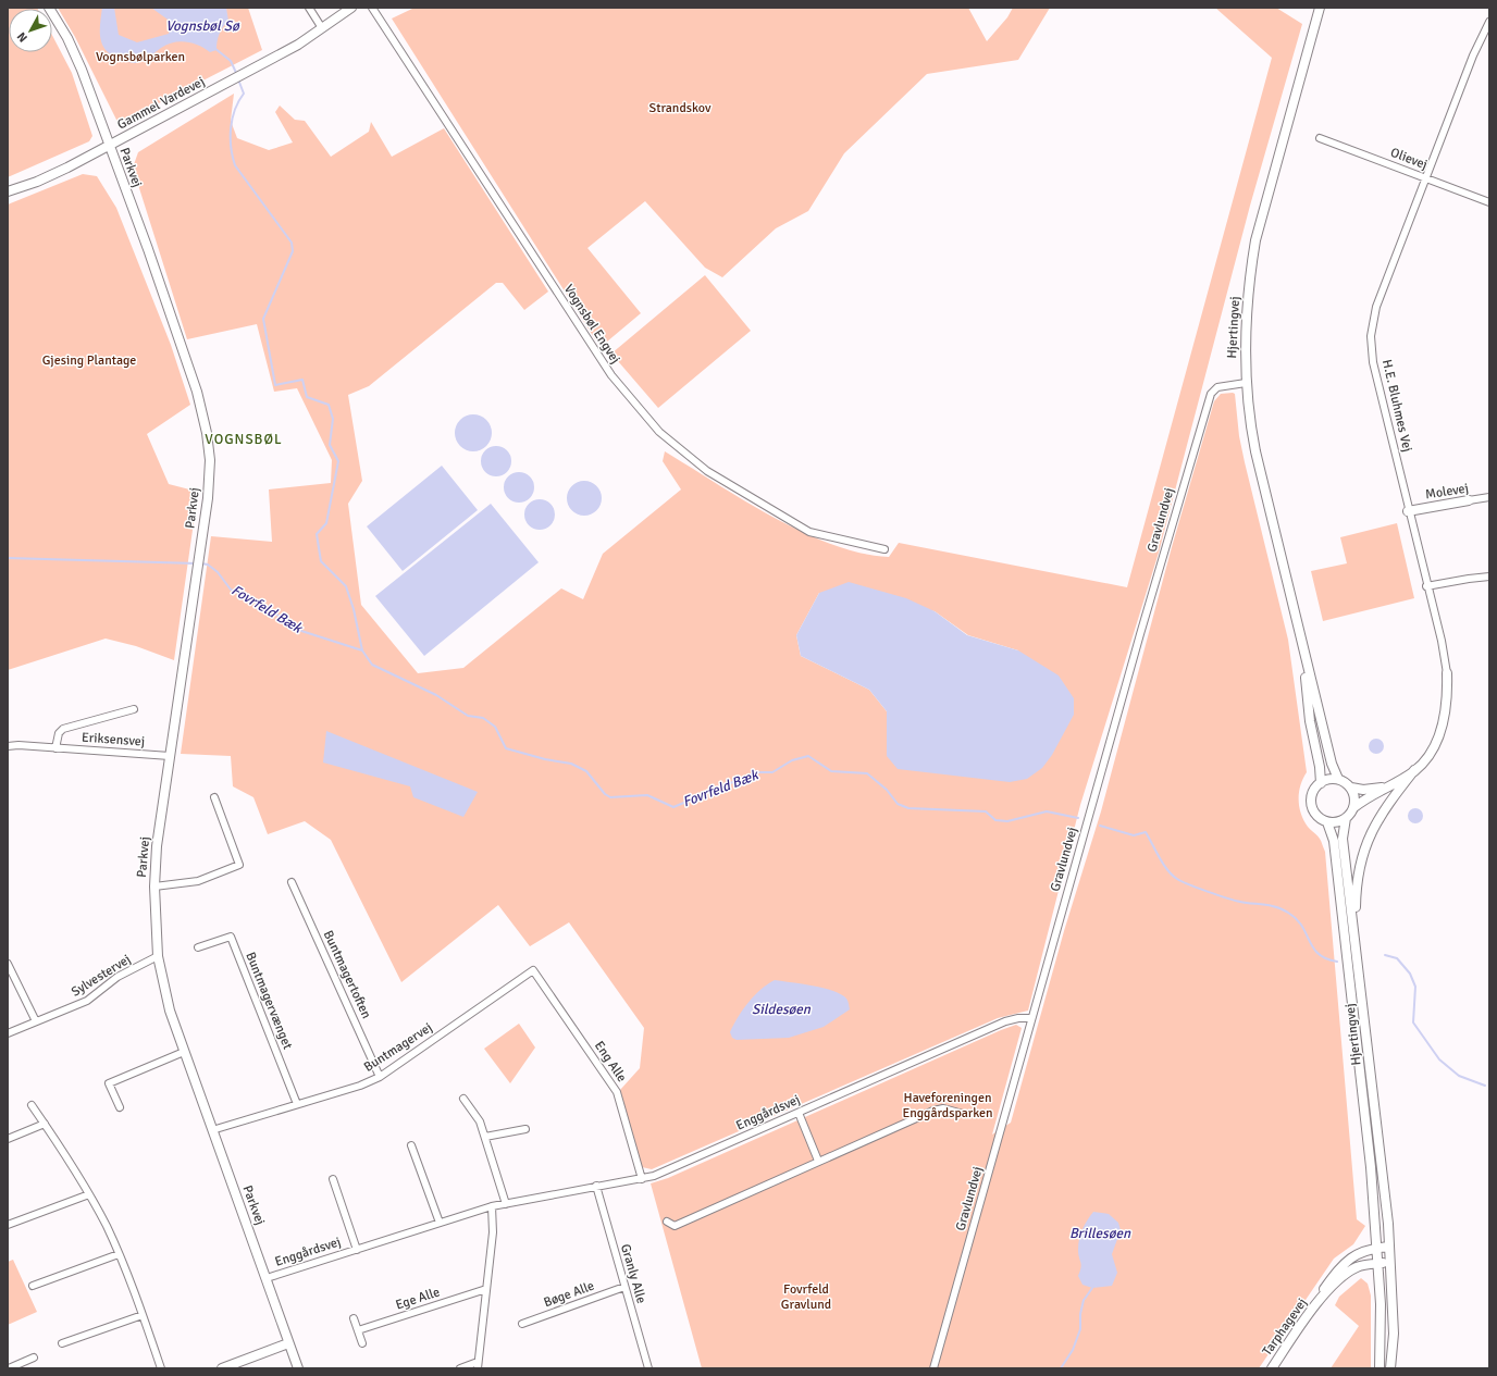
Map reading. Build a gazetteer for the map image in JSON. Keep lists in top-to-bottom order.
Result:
{
  "streets": {
    "main road": [
      "Gammel Vardevej",
      "Parkvej",
      "Hjertingvej",
      "H.E. Bluhmes Vej",
      "Molevej",
      "Tarphagevej"
    ],
    "street": [
      "Olievej",
      "Vognsbøl Engvej",
      "Gravlundvej",
      "Eriksensvej",
      "Buntmagertoften",
      "Sylvestervej",
      "Buntmagervænget",
      "Buntmagervej",
      "Eng Alle",
      "Enggårdsvej",
      "Granly Alle",
      "Bøge Alle",
      "Ege Alle"
    ]
  },
  "crossings": [
    ["Gammel Vardevej", "Parkvej"],
    ["Olievej", "H.E. Bluhmes Vej"],
    ["Parkvej", "Eriksensvej"],
    ["Parkvej", "Sylvestervej"],
    ["Parkvej", "Buntmagervej"],
    ["Parkvej", "Enggårdsvej"],
    ["Hjertingvej", "H.E. Bluhmes Vej"],
    ["Hjertingvej", "Gravlundvej"],
    ["Hjertingvej", "Tarphagevej"],
    ["H.E. Bluhmes Vej", "Molevej"],
    ["Gravlundvej", "Enggårdsvej"],
    ["Buntmagertoften", "Buntmagervej"],
    ["Buntmagervænget", "Buntmagervej"],
    ["Buntmagervej", "Eng Alle"],
    ["Eng Alle", "Enggårdsvej"],
    ["Enggårdsvej", "Granly Alle"],
    ["Granly Alle", "Bøge Alle"]
  ],
  "districts": ["VOGNSBØL"],
  "water": [
    "Vognsbøl Sø",
    "Fovrfeld Bæk",
    "Sildesøen",
    "Brillesøen"
  ],
  "parks": [
    "Vognsbølparken",
    "Strandskov",
    "Gjesing Plantage",
    "Haveforeningen Enggårdsparken",
    "Fovrfeld Gravlund"
  ],
  "north": "bottom left"
}
